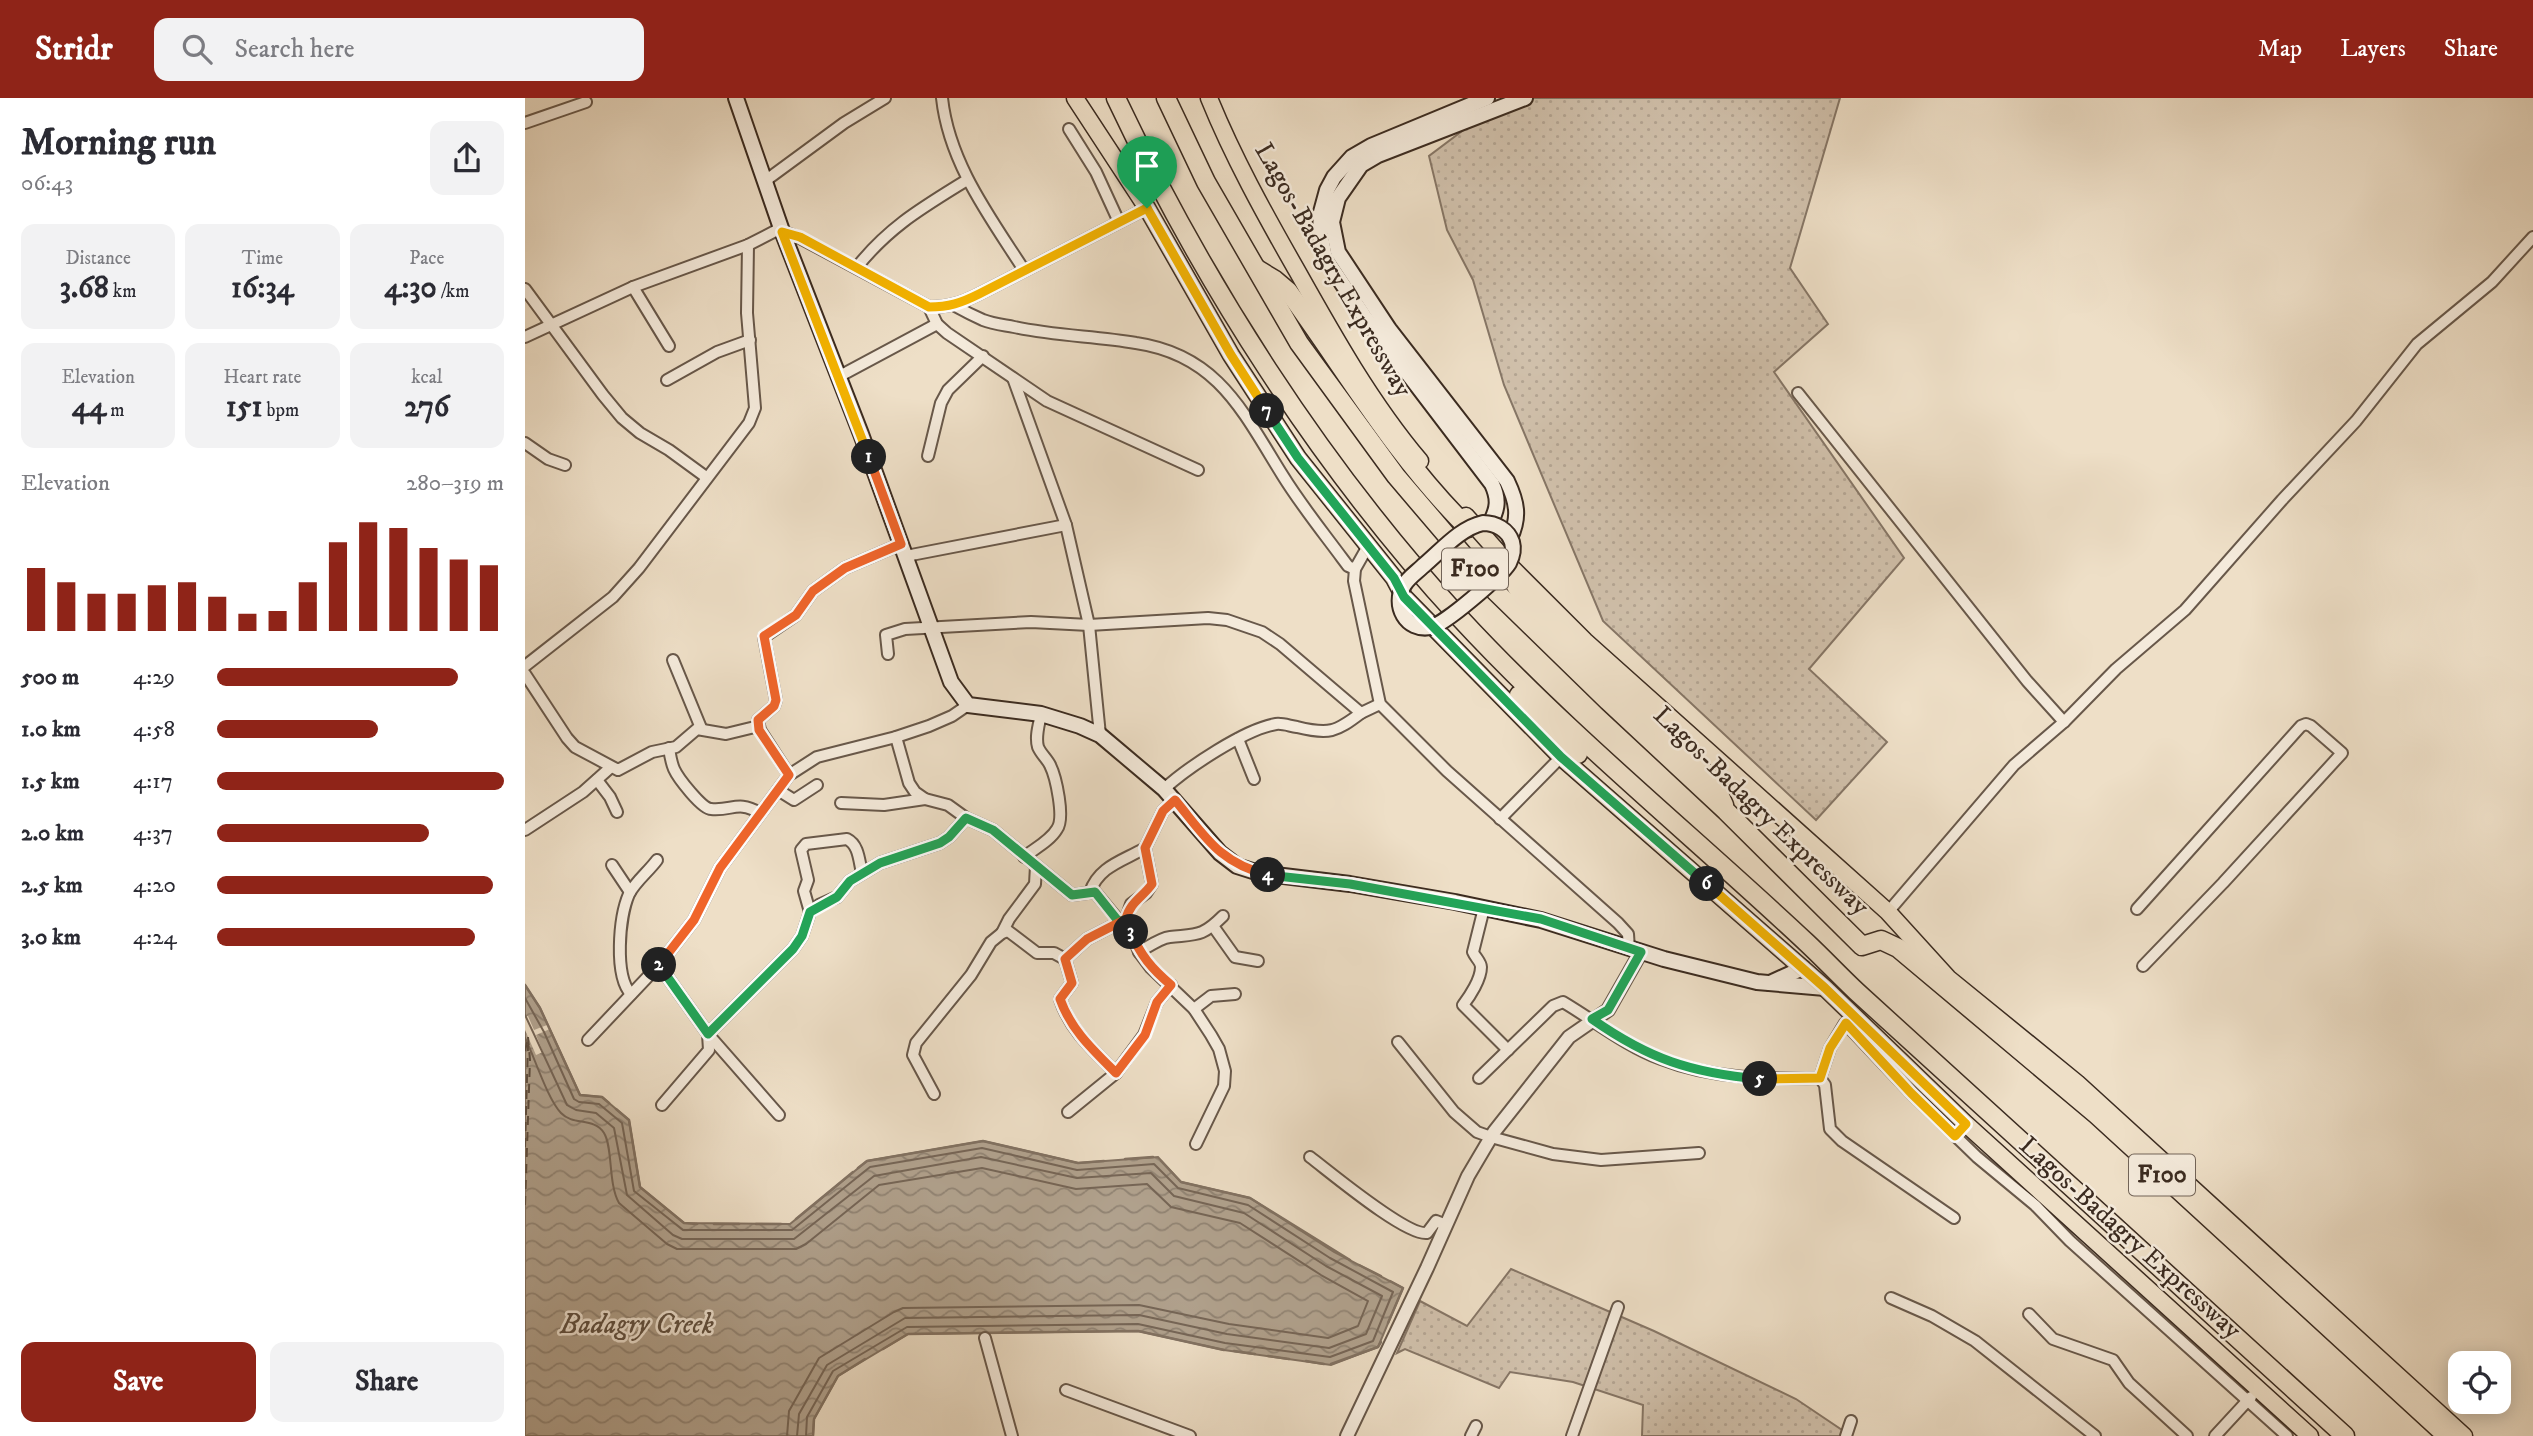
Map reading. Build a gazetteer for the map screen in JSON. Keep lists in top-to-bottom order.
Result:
{
  "streets": {
    "highway": ["Lagos-Badagry Expressway", "F100"]
  },
  "water": ["Badagry Creek"],
  "page": {
    "header": "Stridr",
    "search": "Search here",
    "nav": ["Map", "Layers", "Share"],
    "heading": ["Morning run", "06:43"],
    "stats": [
      ["Distance", "3.68 km"],
      ["Time", "16:34"],
      ["Pace", "4:30 /km"],
      ["Elevation", "44 m"],
      ["Heart rate", "151 bpm"],
      ["kcal", "276"]
    ],
    "pins": [
      "7",
      "1",
      "4",
      "6",
      "3",
      "2",
      "5"
    ],
    "chart": ["Elevation", "280–319 m"],
    "list": [
      {
        "name": "500 m",
        "note": "4:29"
      },
      {
        "name": "1.0 km",
        "note": "4:58"
      },
      {
        "name": "1.5 km",
        "note": "4:17"
      },
      {
        "name": "2.0 km",
        "note": "4:37"
      },
      {
        "name": "2.5 km",
        "note": "4:20"
      },
      {
        "name": "3.0 km",
        "note": "4:24"
      }
    ],
    "buttons": ["Save", "Share"]
  }
}
